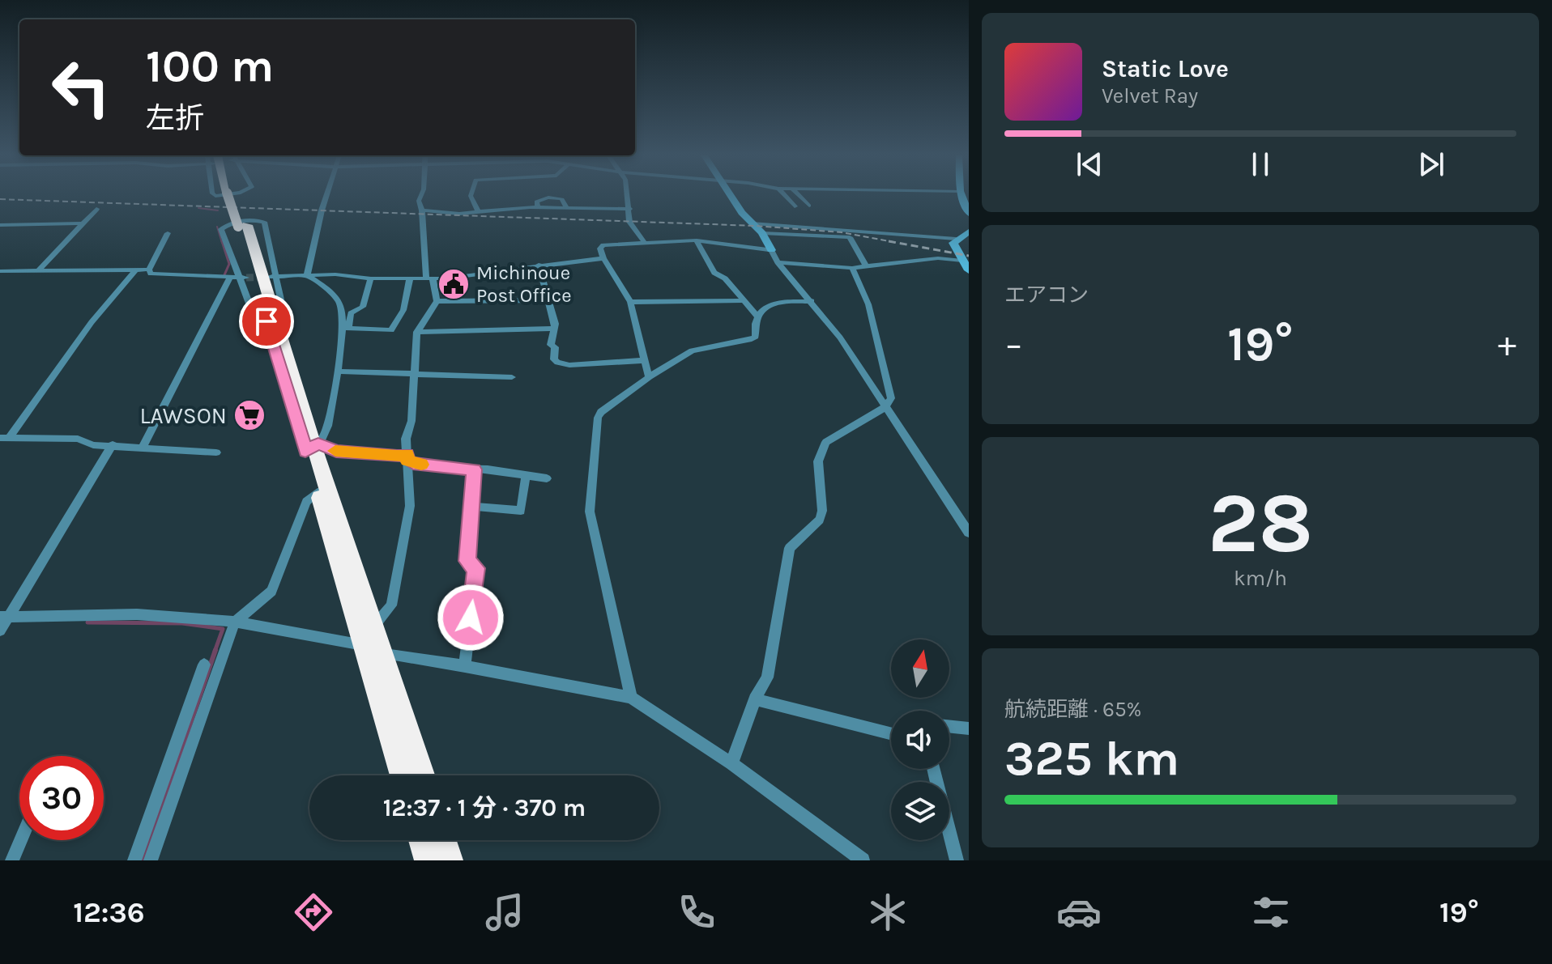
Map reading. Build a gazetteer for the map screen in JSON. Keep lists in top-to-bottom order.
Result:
{
  "places": {
    "public building": ["Michinoue Post Office"],
    "supermarket": ["LAWSON"]
  },
  "north": "top",
  "page": {
    "turn": ["100 m", "左折"],
    "song": ["Static Love", "Velvet Ray"],
    "tile": [
      "エアコン",
      ["28", "km/h"],
      ["航続距離 · 65%", "325 km"]
    ],
    "heat": ["−", "19°", "+"],
    "limit": "30",
    "trip": "12:37 · 1 分 · 370 m",
    "tabs": ["12:36", "19°"]
  }
}
